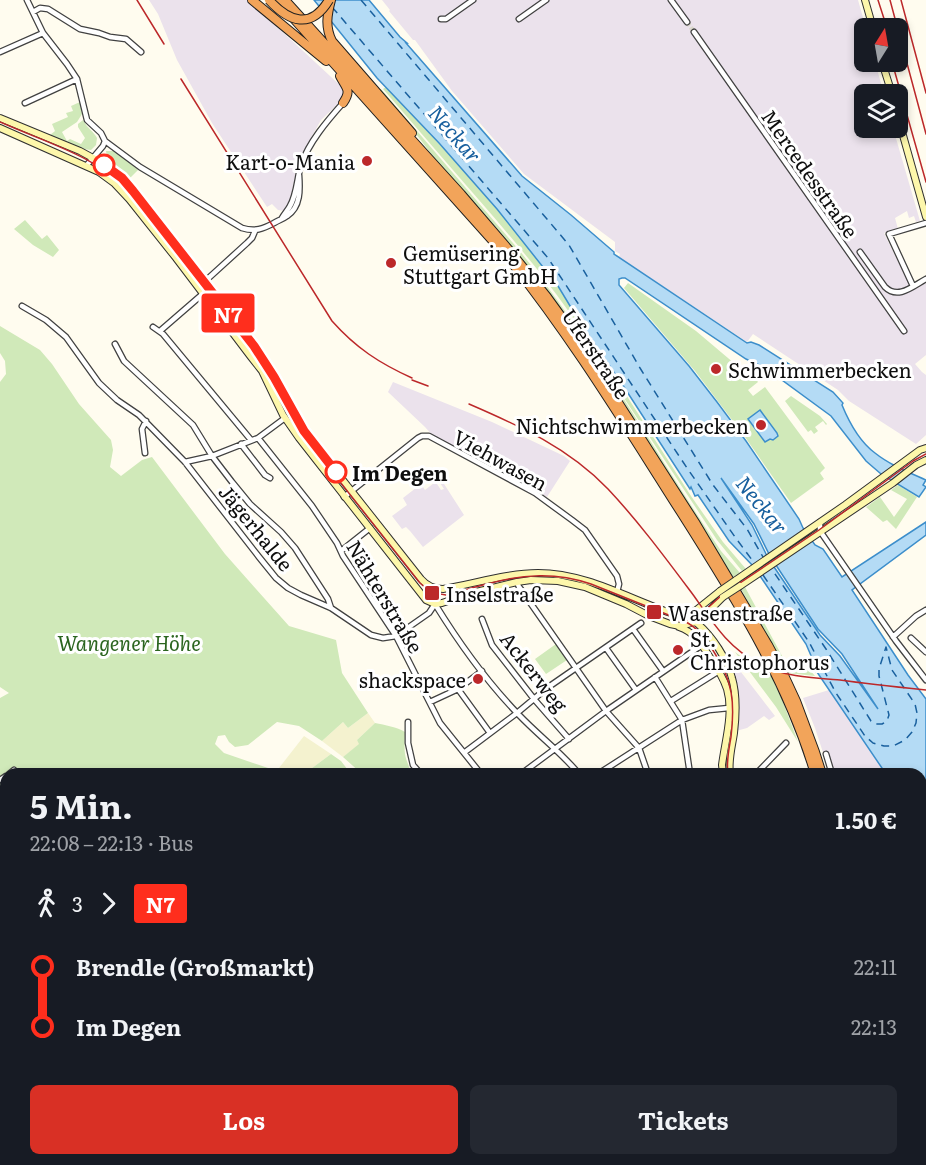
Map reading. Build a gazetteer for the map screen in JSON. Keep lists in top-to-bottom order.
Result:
{
  "streets": {
    "highway": ["Uferstraße"],
    "street": [
      "Mercedesstraße",
      "Viehwasen",
      "Jägerhalde",
      "Nähterstraße",
      "Ackerweg"
    ]
  },
  "crossings": [
    ["Jägerhalde", "Nähterstraße"]
  ],
  "water": ["Neckar"],
  "parks": ["Wangener Höhe"],
  "places": {
    "other": [
      "Kart-o-Mania",
      "Gemüsering Stuttgart GmbH",
      "Schwimmerbecken",
      "Nichtschwimmerbecken",
      "Im Degen",
      "St. Christophorus",
      "shackspace"
    ],
    "transit": ["Inselstraße", "Wasenstraße"]
  },
  "lines": ["bus line N7"],
  "north": "top",
  "page": {
    "on_map": "N7",
    "heading": ["5 Min.", "22:08 – 22:13 · Bus", "1.50 €"],
    "legs": ["3", "N7"],
    "list": [
      {
        "name": "Brendle (Großmarkt)",
        "value": "22:11"
      },
      {
        "name": "Im Degen",
        "value": "22:13"
      }
    ],
    "buttons": ["Los", "Tickets"]
  }
}
